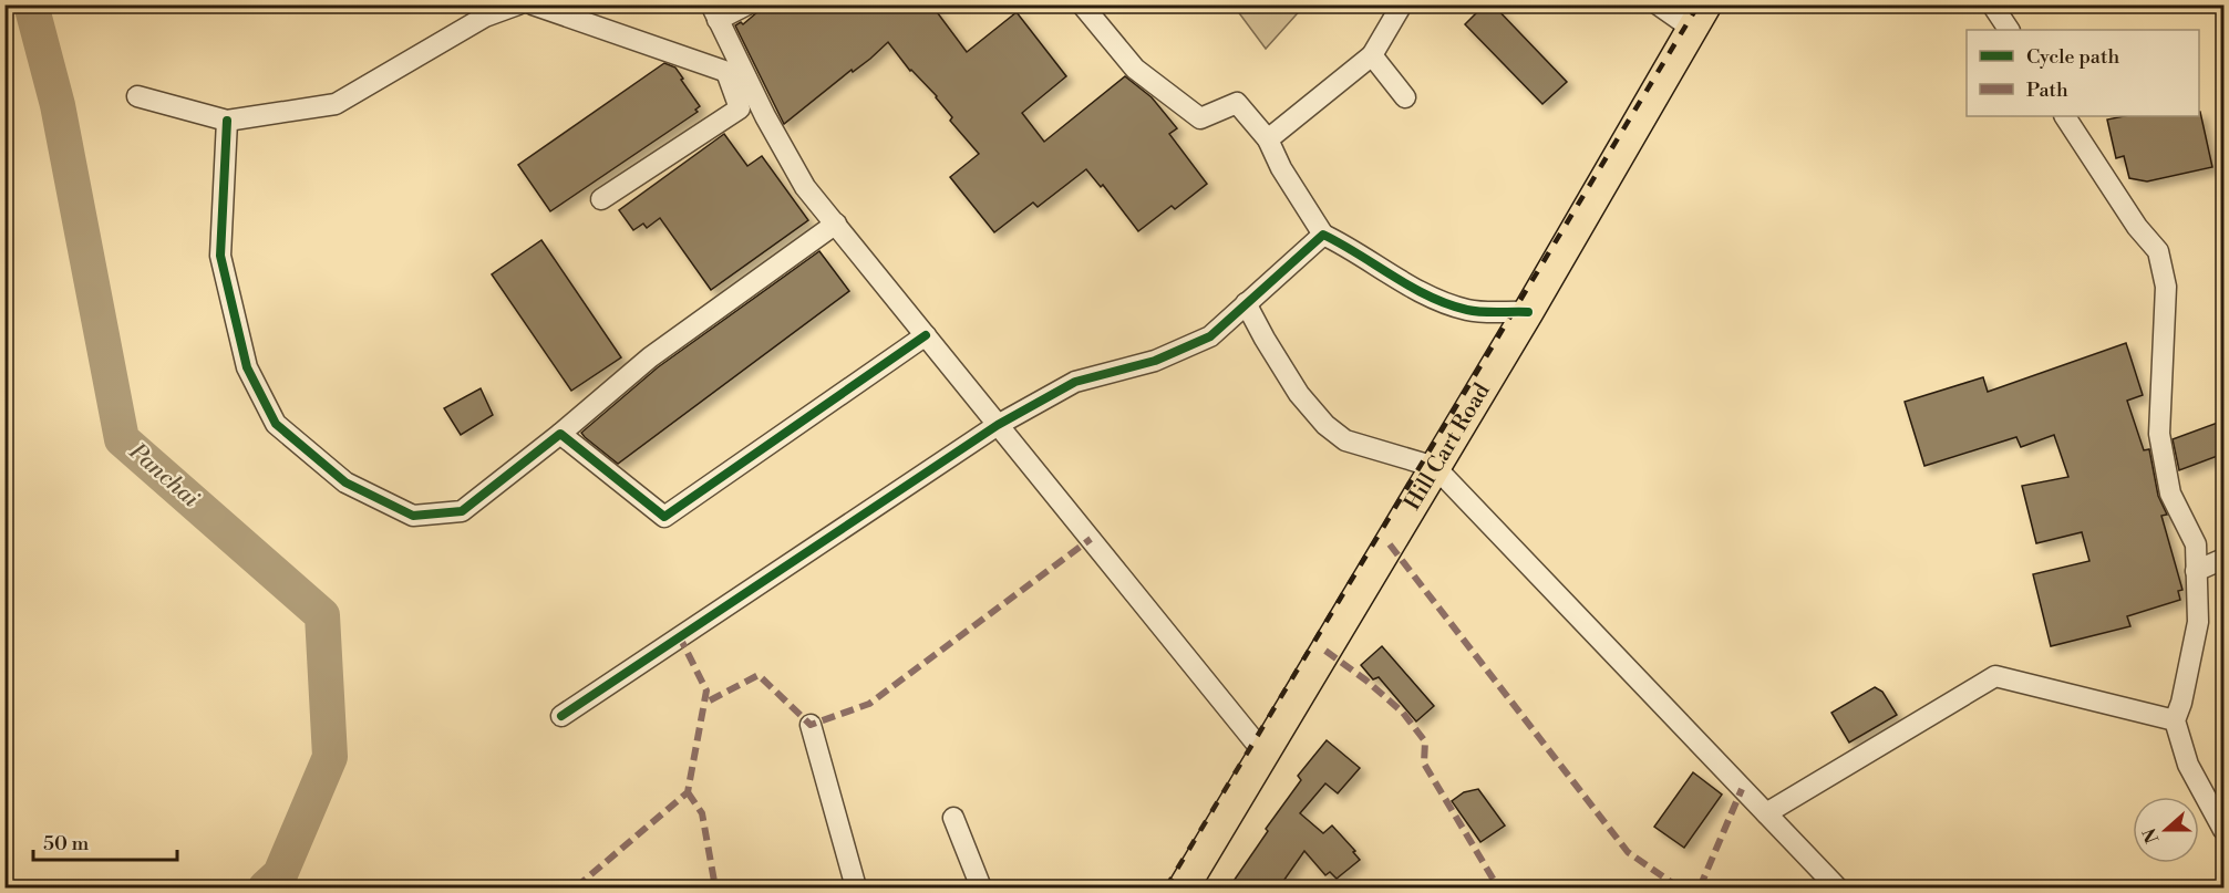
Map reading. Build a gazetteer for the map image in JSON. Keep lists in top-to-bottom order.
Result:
{
  "streets": {
    "highway": ["Hill Cart Road"]
  },
  "water": ["Panchai"],
  "legend": ["Cycle path", "Path"],
  "scale_bar": "50 m",
  "north": "left"
}
